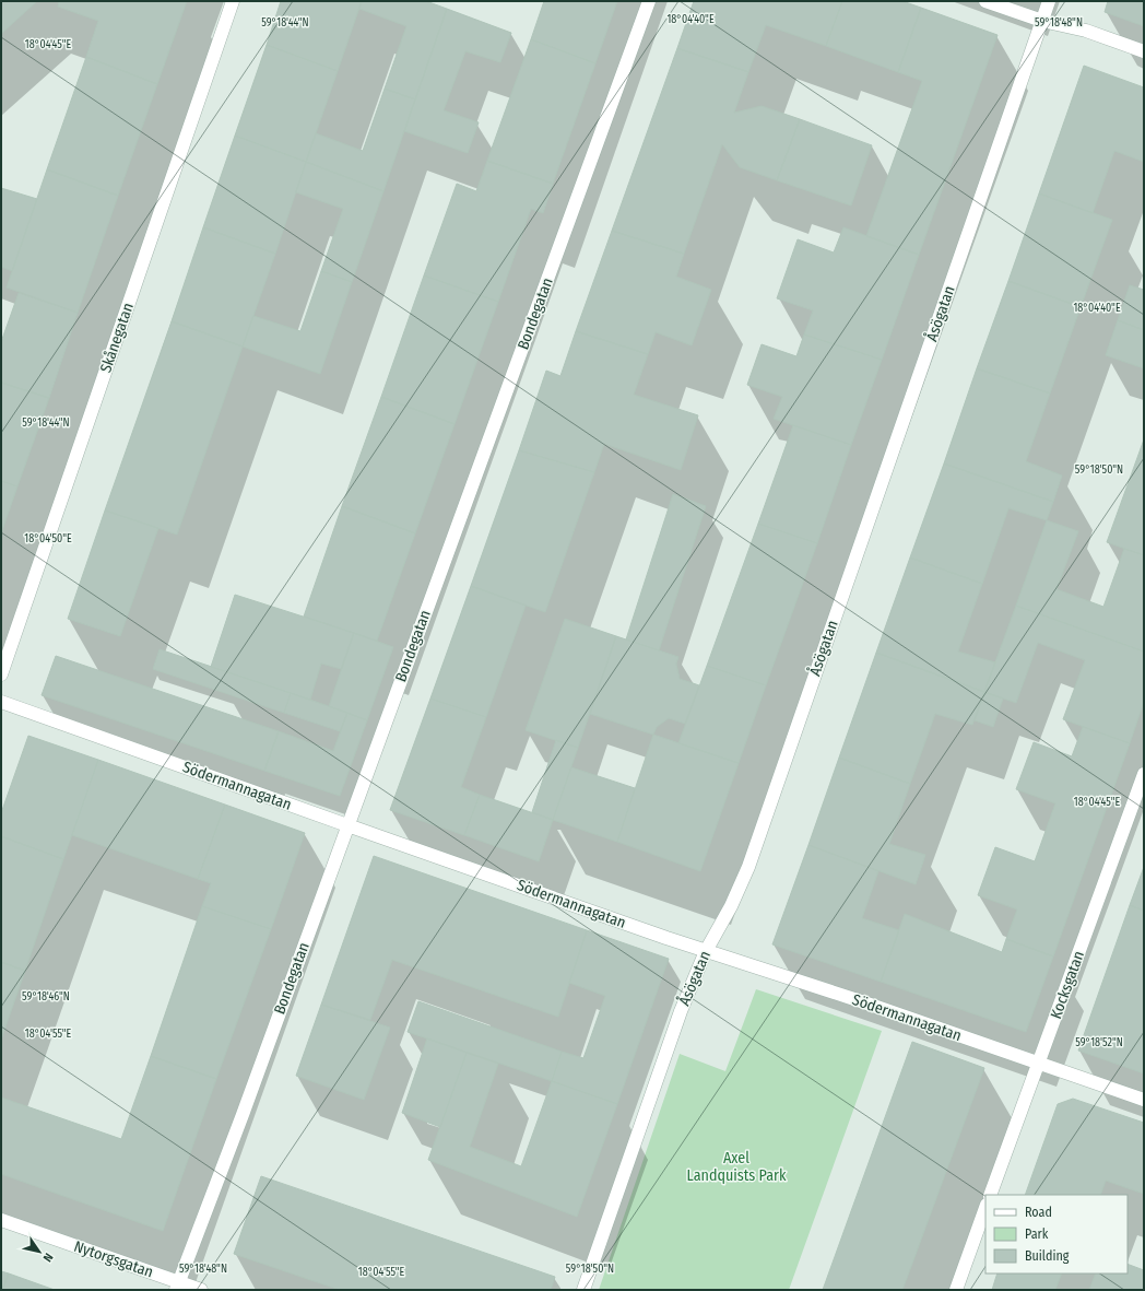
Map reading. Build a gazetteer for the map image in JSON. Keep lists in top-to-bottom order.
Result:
{
  "streets": {
    "street": [
      "Bondegatan",
      "Åsögatan",
      "Skånegatan",
      "Södermannagatan",
      "Kocksgatan",
      "Nytorgsgatan"
    ]
  },
  "crossings": [
    ["Bondegatan", "Södermannagatan"],
    ["Bondegatan", "Nytorgsgatan"],
    ["Åsögatan", "Södermannagatan"],
    ["Södermannagatan", "Kocksgatan"]
  ],
  "parks": ["Axel Landquists Park"],
  "legend": ["Road", "Park", "Building"],
  "north": "bottom right",
  "coordinates": [
    "18°04'40\"E",
    "59°18'44\"N",
    "59°18'48\"N",
    "18°04'45\"E",
    "59°18'50\"N",
    "18°04'50\"E",
    "59°18'46\"N",
    "18°04'55\"E",
    "59°18'52\"N"
  ]
}
